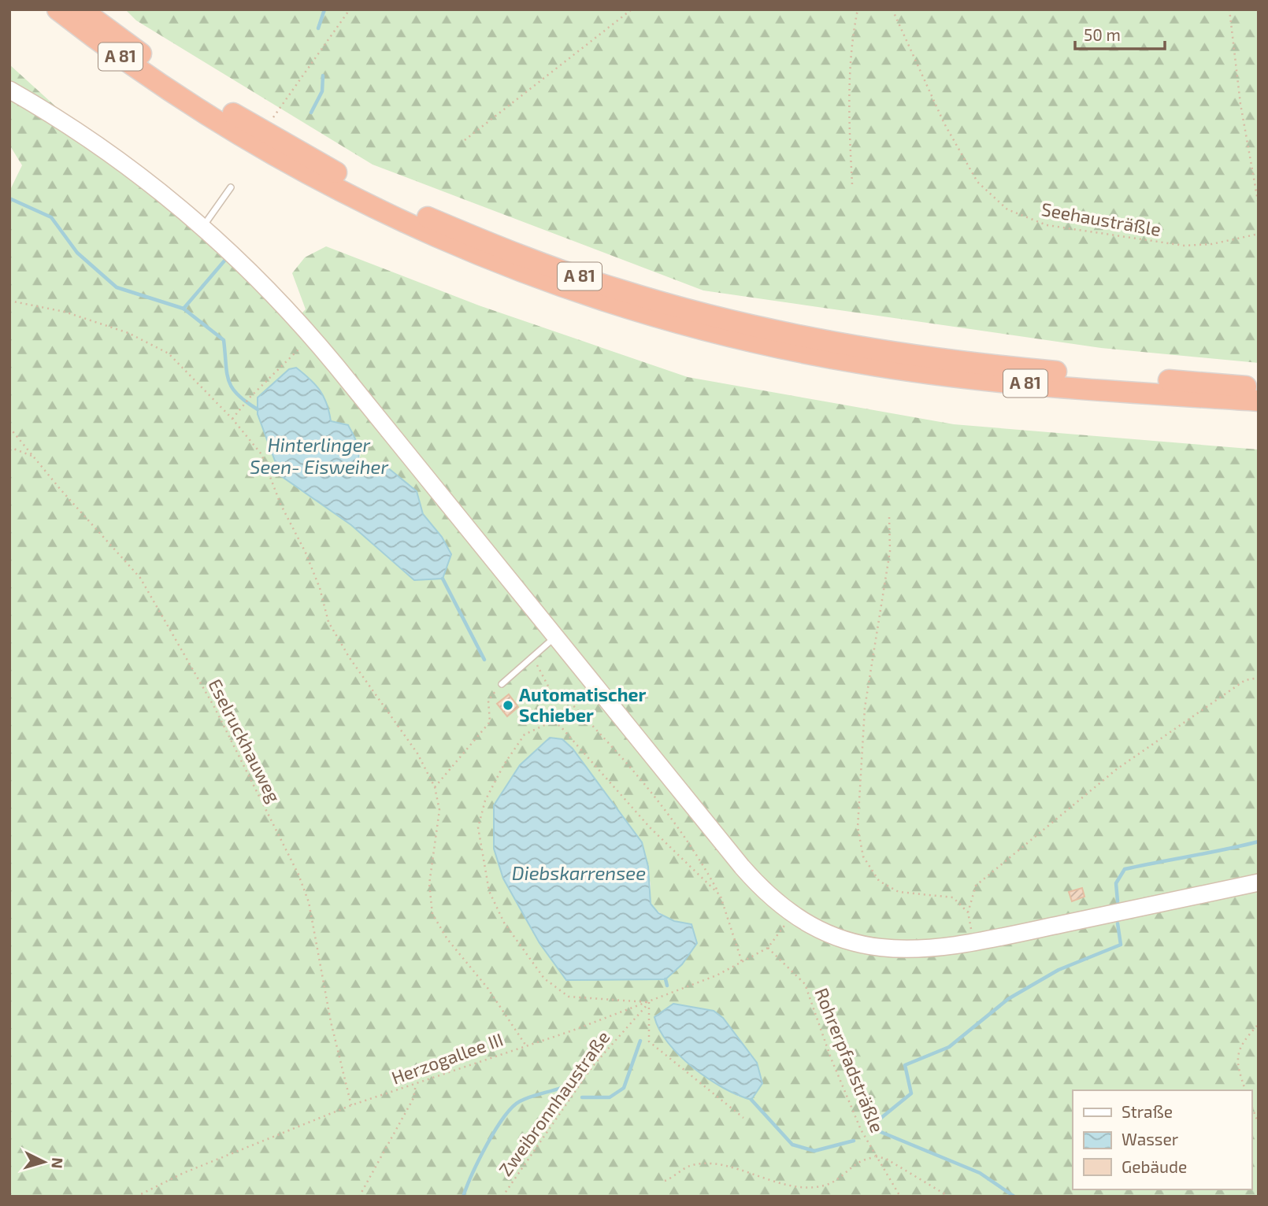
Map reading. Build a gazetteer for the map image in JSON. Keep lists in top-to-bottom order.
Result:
{
  "streets": {
    "highway": ["A 81"],
    "path": [
      "Seehausträßle",
      "Eselruckhauweg",
      "Herzogallee III",
      "Rohrerpfadsträßle",
      "Zweibronnhaustraße"
    ]
  },
  "crossings": [
    ["Eselruckhauweg", "Herzogallee III"],
    ["Herzogallee III", "Rohrerpfadsträßle"],
    ["Herzogallee III", "Zweibronnhaustraße"]
  ],
  "water": ["Hinterlinger Seen- Eisweiher", "Diebskarrensee"],
  "places": ["Automatischer Schieber"],
  "legend": ["Straße", "Wasser", "Gebäude"],
  "scale_bar": "50 m",
  "north": "right"
}
